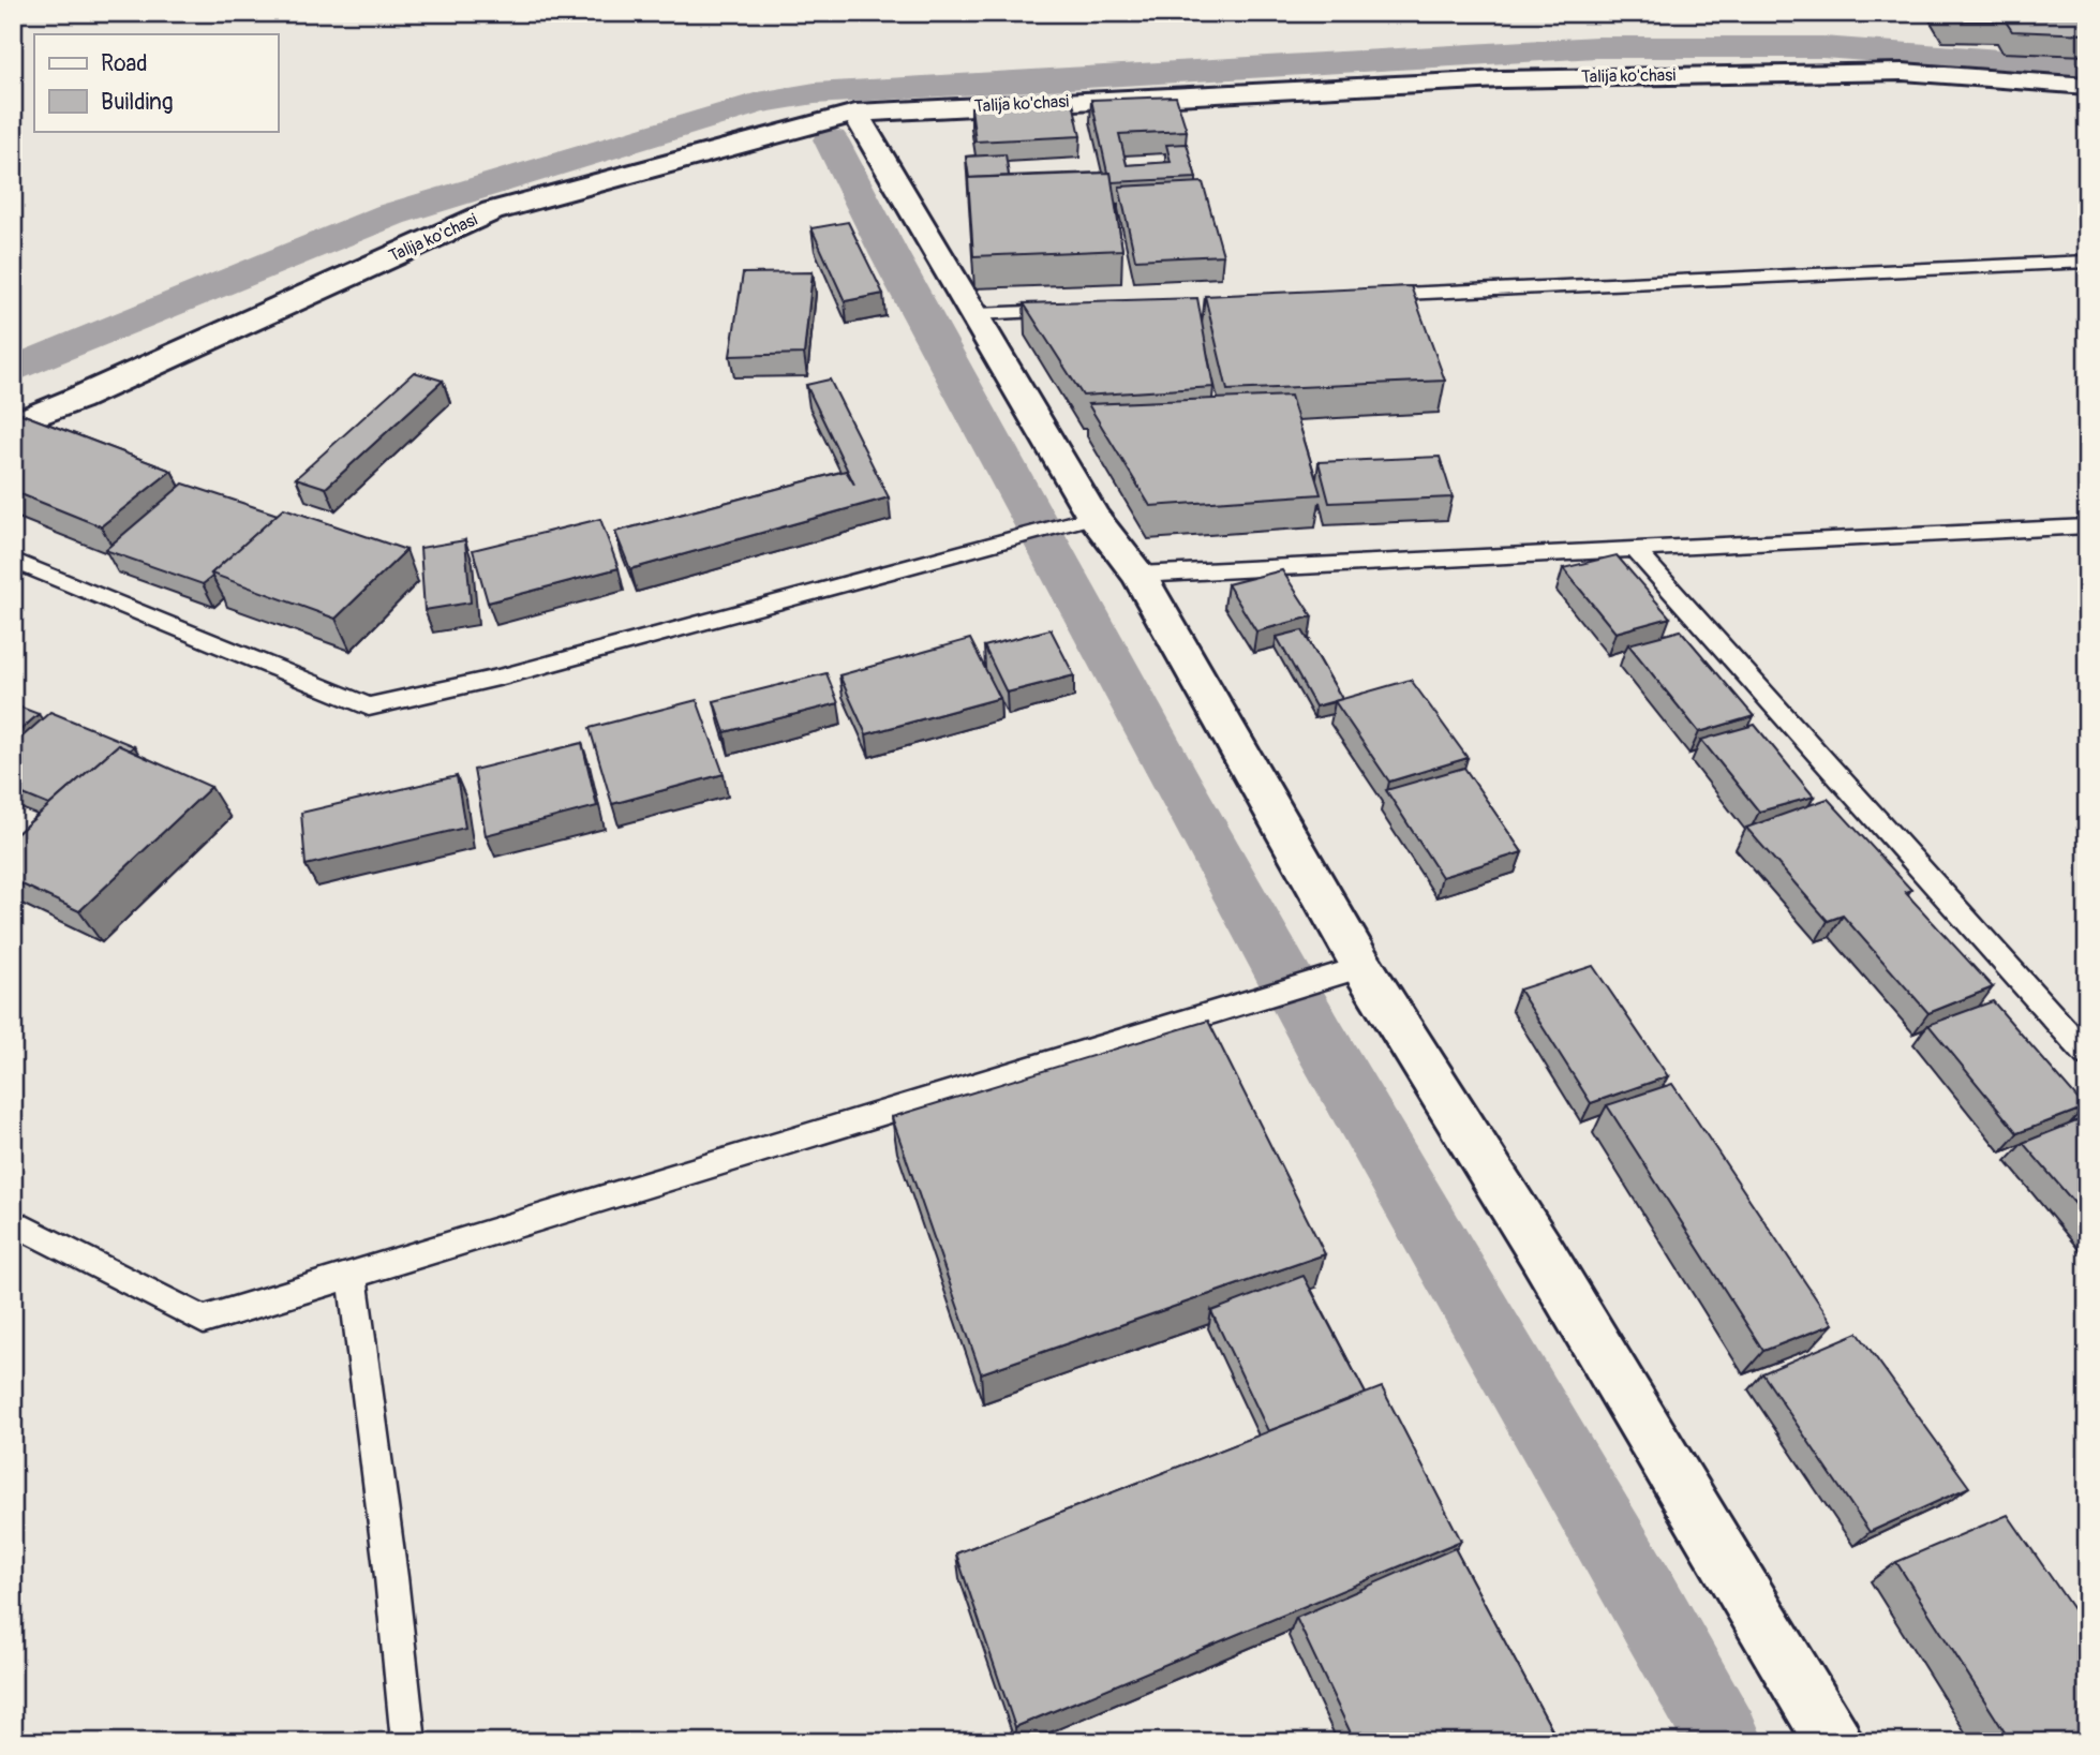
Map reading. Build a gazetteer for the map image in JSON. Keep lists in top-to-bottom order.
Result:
{
  "streets": {
    "street": ["Talija ko'chasi"]
  },
  "legend": ["Road", "Building"]
}
